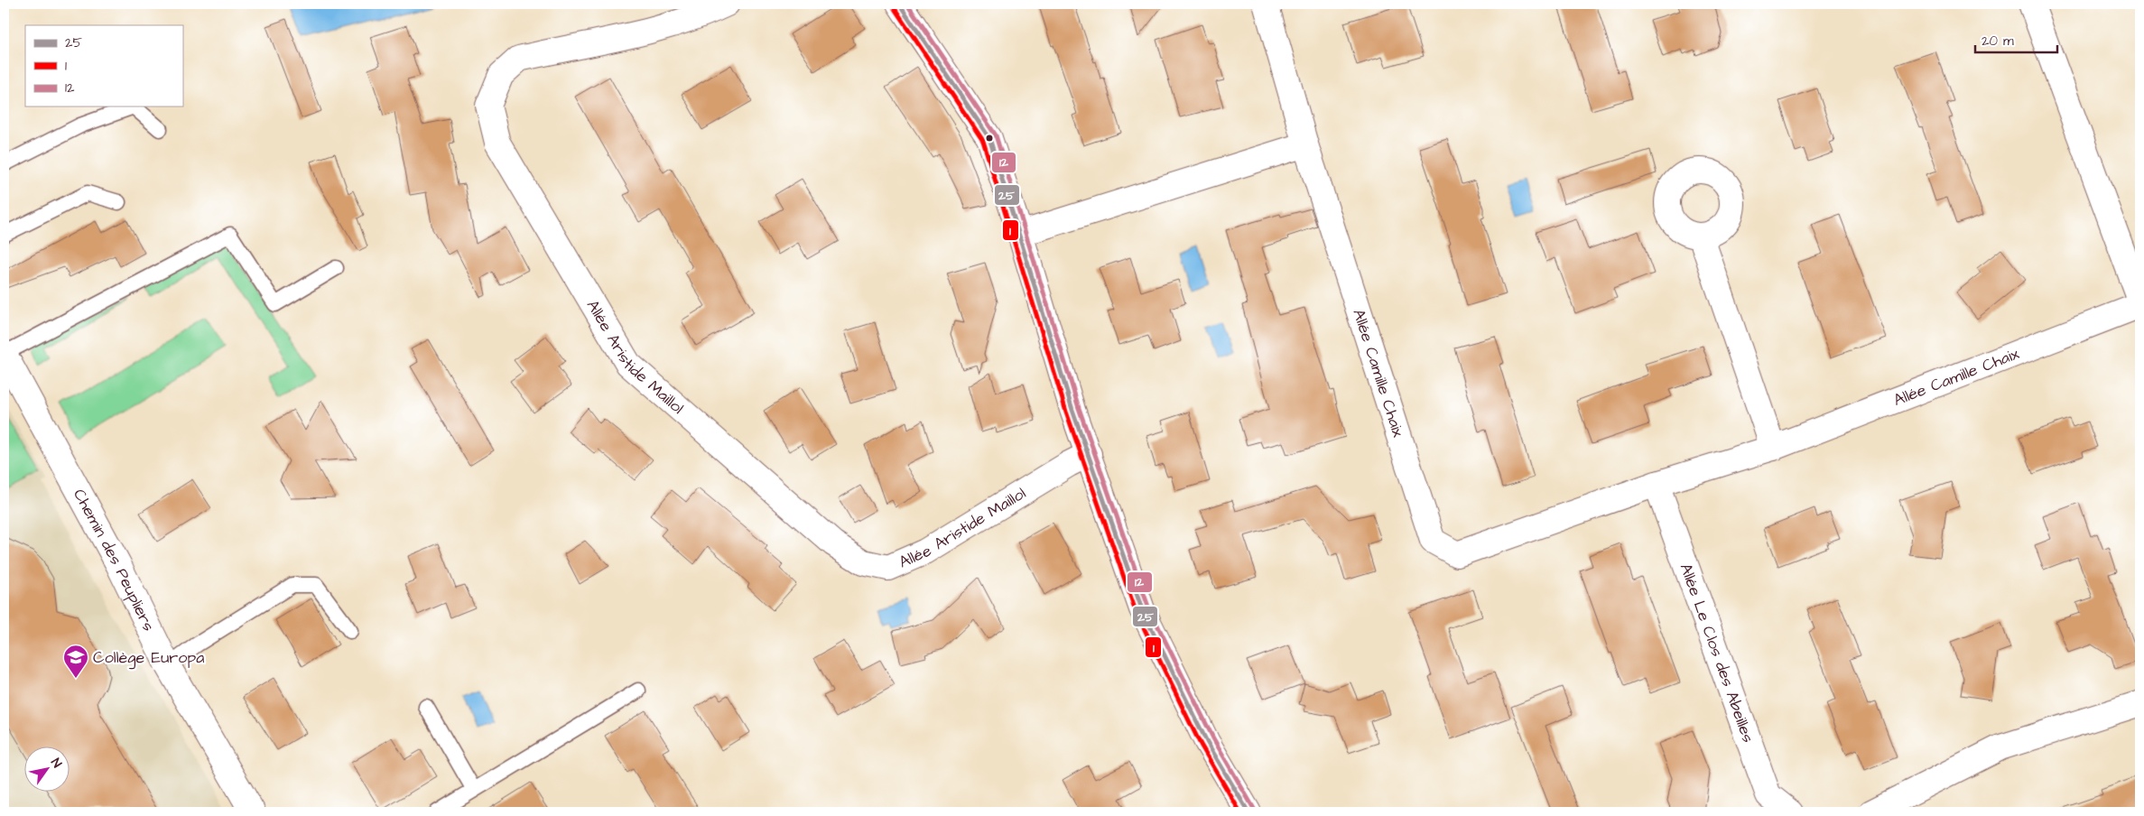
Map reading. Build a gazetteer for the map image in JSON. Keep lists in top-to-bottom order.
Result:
{
  "streets": {
    "street": [
      "Allée Aristide Maillol",
      "Allée Camille Chaix",
      "Chemin des Peupliers",
      "Allée Le Clos des Abeilles"
    ]
  },
  "crossings": [
    ["Allée Camille Chaix", "Allée Le Clos des Abeilles"]
  ],
  "places": {
    "school or university": ["Collège Europa"]
  },
  "lines": ["transit line 25", "transit line 12", "transit line 1"],
  "legend": ["25", "1", "12"],
  "scale_bar": "20 m",
  "north": "top right"
}
